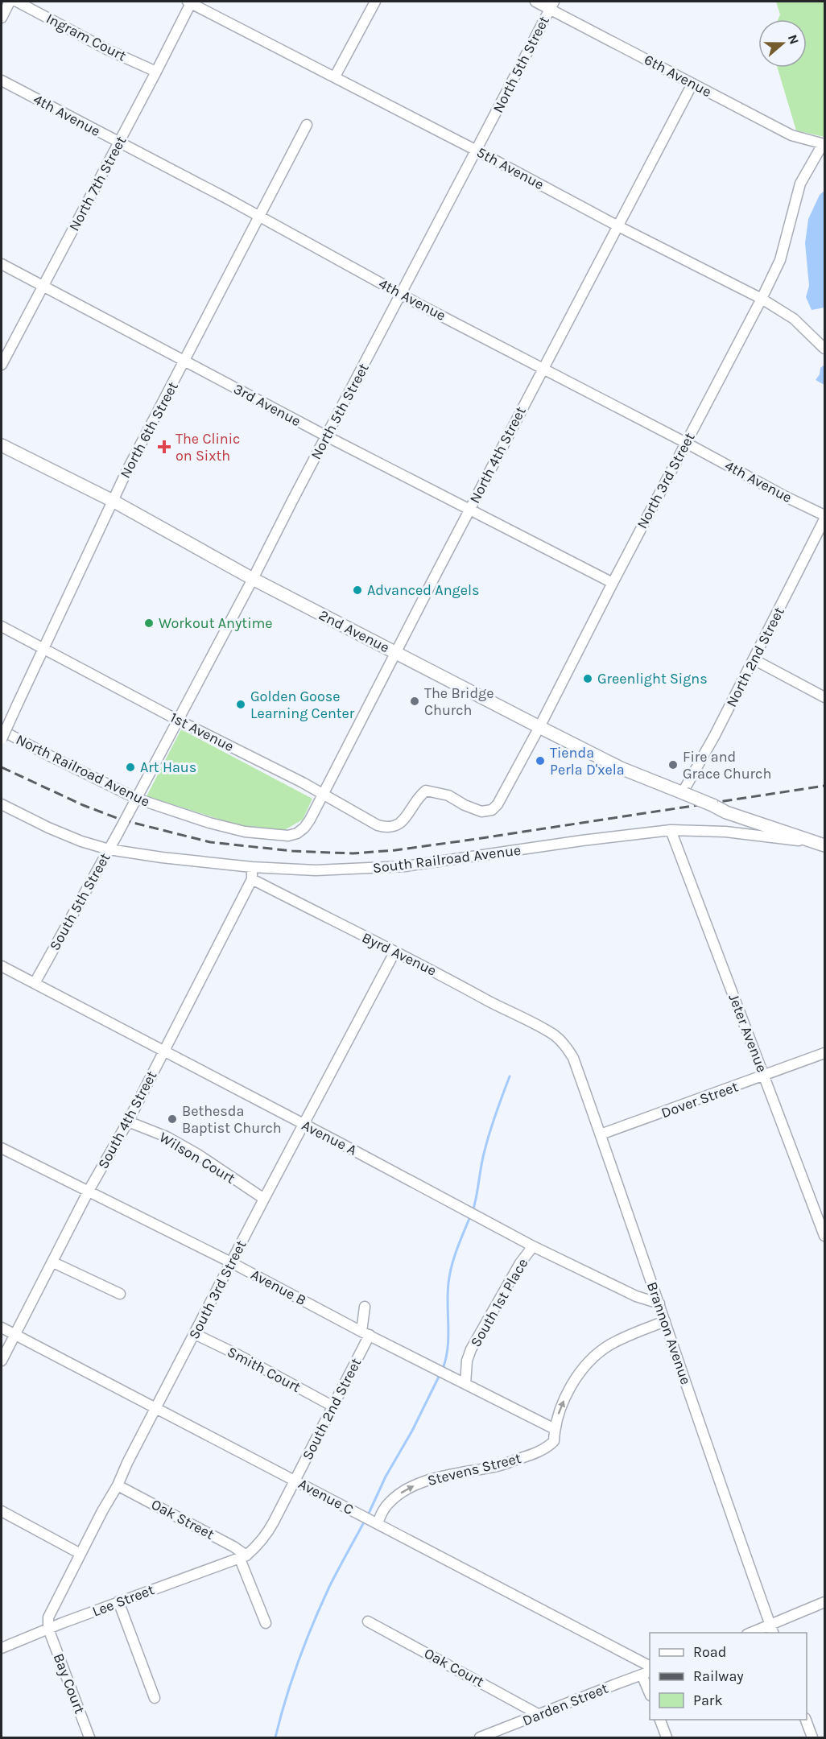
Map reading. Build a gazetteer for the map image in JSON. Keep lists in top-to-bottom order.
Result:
{
  "streets": {
    "main road": ["2nd Avenue"],
    "street": [
      "Ingram Court",
      "North 5th Street",
      "6th Avenue",
      "4th Avenue",
      "5th Avenue",
      "North 7th Street",
      "3rd Avenue",
      "North 6th Street",
      "North 4th Street",
      "North 3rd Street",
      "North 2nd Street",
      "1st Avenue",
      "North Railroad Avenue",
      "South Railroad Avenue",
      "South 5th Street",
      "Byrd Avenue",
      "Jeter Avenue",
      "Dover Street",
      "South 4th Street",
      "Avenue A",
      "Wilson Court",
      "Avenue B",
      "South 3rd Street",
      "South 1st Place",
      "Brannon Avenue",
      "Smith Court",
      "South 2nd Street",
      "Stevens Street",
      "Avenue C",
      "Oak Street",
      "Lee Street",
      "Oak Court",
      "Bay Court",
      "Darden Street"
    ]
  },
  "crossings": [
    ["Ingram Court", "North 7th Street"],
    ["North 5th Street", "6th Avenue"],
    ["North 5th Street", "4th Avenue"],
    ["North 5th Street", "5th Avenue"],
    ["North 5th Street", "3rd Avenue"],
    ["North 5th Street", "2nd Avenue"],
    ["North 5th Street", "1st Avenue"],
    ["North 5th Street", "North Railroad Avenue"],
    ["North 5th Street", "South 5th Street"],
    ["6th Avenue", "North 4th Street"],
    ["6th Avenue", "North 3rd Street"],
    ["4th Avenue", "North 7th Street"],
    ["4th Avenue", "North 6th Street"],
    ["4th Avenue", "North 4th Street"],
    ["4th Avenue", "North 3rd Street"],
    ["5th Avenue", "North 7th Street"],
    ["5th Avenue", "North 4th Street"],
    ["5th Avenue", "North 3rd Street"],
    ["North 7th Street", "3rd Avenue"],
    ["3rd Avenue", "North 6th Street"],
    ["3rd Avenue", "North 4th Street"],
    ["3rd Avenue", "North 3rd Street"],
    ["North 6th Street", "2nd Avenue"],
    ["North 6th Street", "1st Avenue"],
    ["North 4th Street", "2nd Avenue"],
    ["North 4th Street", "1st Avenue"],
    ["North 4th Street", "North Railroad Avenue"],
    ["North 3rd Street", "2nd Avenue"],
    ["North 3rd Street", "1st Avenue"],
    ["2nd Avenue", "North 2nd Street"],
    ["2nd Avenue", "South Railroad Avenue"],
    ["South Railroad Avenue", "South 5th Street"],
    ["South Railroad Avenue", "Jeter Avenue"],
    ["South 5th Street", "Avenue A"],
    ["Byrd Avenue", "South 4th Street"],
    ["Byrd Avenue", "South 3rd Street"],
    ["Byrd Avenue", "Brannon Avenue"],
    ["Jeter Avenue", "Dover Street"],
    ["Dover Street", "Brannon Avenue"],
    ["South 4th Street", "Avenue A"],
    ["South 4th Street", "Wilson Court"],
    ["South 4th Street", "Avenue B"],
    ["South 4th Street", "Avenue C"],
    ["Avenue A", "South 3rd Street"],
    ["Avenue A", "South 1st Place"],
    ["Avenue A", "Brannon Avenue"],
    ["Wilson Court", "South 3rd Street"],
    ["Avenue B", "South 3rd Street"],
    ["Avenue B", "South 1st Place"],
    ["Avenue B", "South 2nd Street"],
    ["Avenue B", "Stevens Street"],
    ["South 3rd Street", "Smith Court"],
    ["South 3rd Street", "Avenue C"],
    ["South 3rd Street", "Oak Street"],
    ["South 3rd Street", "Lee Street"],
    ["South 3rd Street", "Bay Court"],
    ["Brannon Avenue", "Stevens Street"],
    ["Smith Court", "South 2nd Street"],
    ["South 2nd Street", "Avenue C"],
    ["South 2nd Street", "Oak Street"],
    ["South 2nd Street", "Lee Street"],
    ["Stevens Street", "Avenue C"],
    ["Oak Street", "Lee Street"],
    ["Lee Street", "Bay Court"],
    ["Oak Court", "Darden Street"]
  ],
  "one_way": ["Stevens Street"],
  "places": {
    "health": ["The Clinic on Sixth"],
    "other": [
      "Advanced Angels",
      "Workout Anytime",
      "Greenlight Signs",
      "The Bridge Church",
      "Golden Goose Learning Center",
      "Tienda Perla D'xela",
      "Fire and Grace Church",
      "Art Haus",
      "Bethesda Baptist Church"
    ]
  },
  "legend": ["Road", "Railway", "Park"],
  "north": "right"
}
